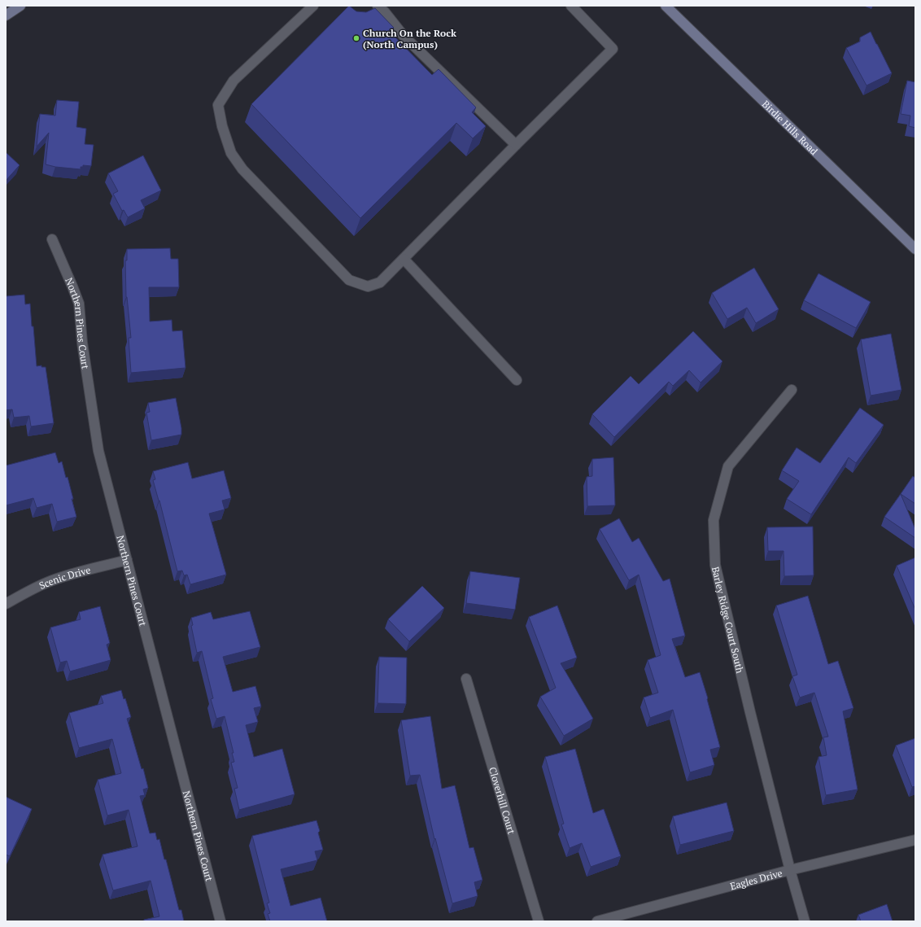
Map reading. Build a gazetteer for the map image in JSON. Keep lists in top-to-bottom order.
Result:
{
  "streets": {
    "main road": ["Birdie Hills Road"],
    "street": [
      "Northern Pines Court",
      "Scenic Drive",
      "Barley Ridge Court South",
      "Cloverhill Court",
      "Eagles Drive"
    ]
  },
  "crossings": [
    ["Northern Pines Court", "Scenic Drive"],
    ["Barley Ridge Court South", "Eagles Drive"]
  ],
  "places": ["Church On the Rock (North Campus)"]
}
